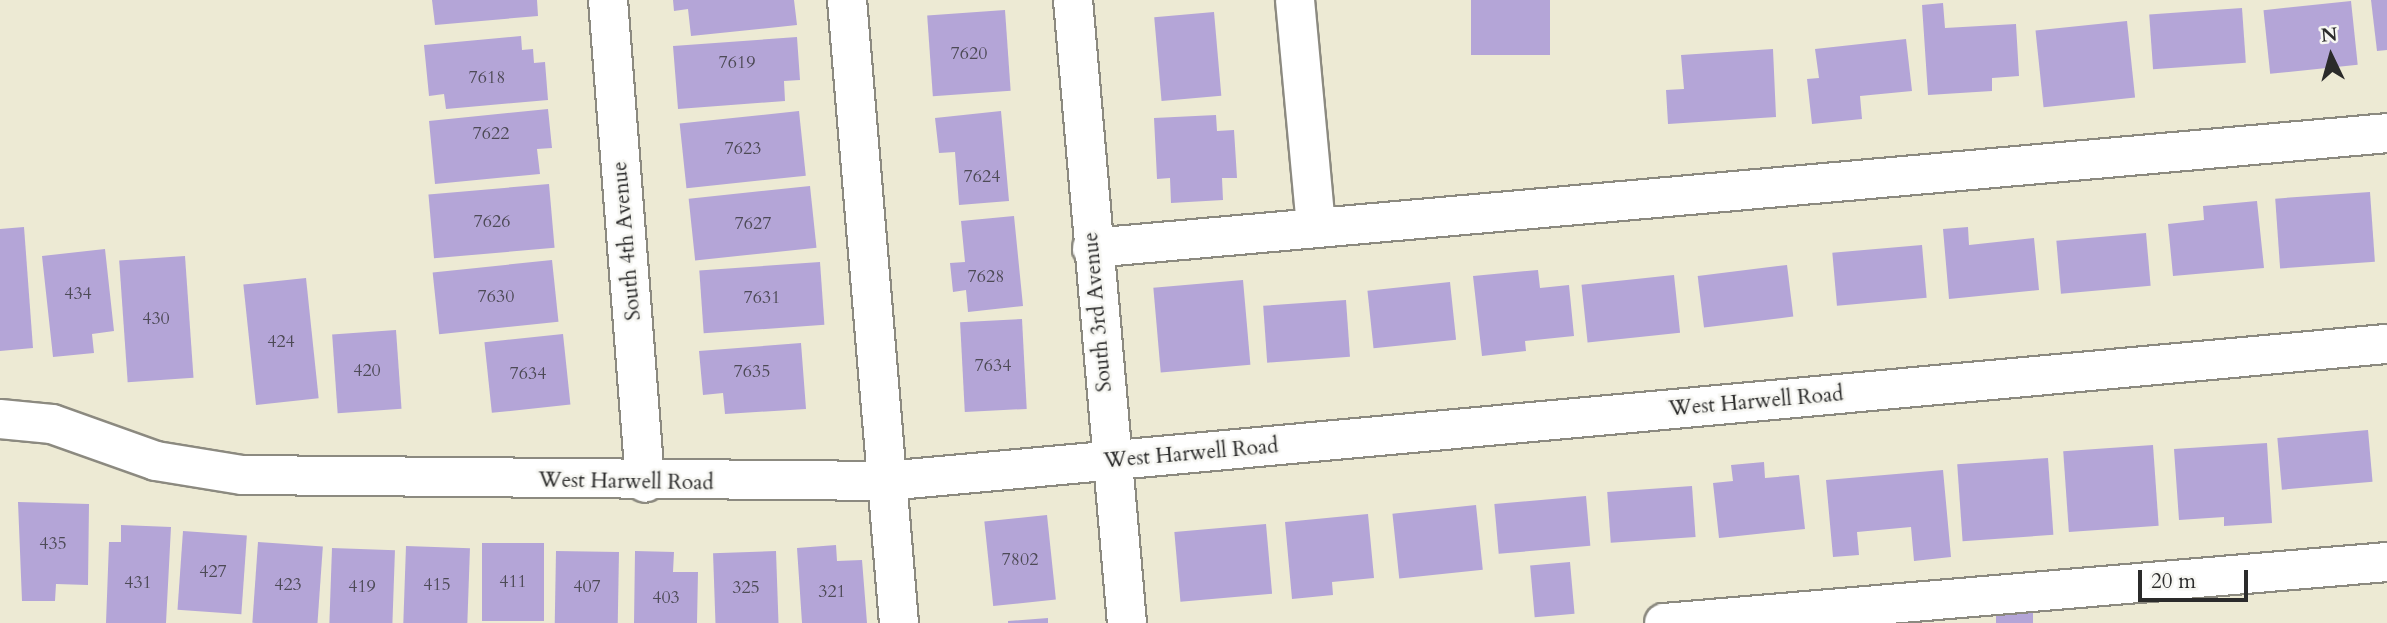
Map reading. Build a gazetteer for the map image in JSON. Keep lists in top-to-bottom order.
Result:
{
  "streets": {
    "street": ["South 4th Avenue", "South 3rd Avenue", "West Harwell Road"]
  },
  "crossings": [
    ["South 4th Avenue", "West Harwell Road"],
    ["South 3rd Avenue", "West Harwell Road"]
  ],
  "house_numbers": [
    "7620",
    "7619",
    "7618",
    "7622",
    "7623",
    "7624",
    "7626",
    "7627",
    "7628",
    "434",
    "7630",
    "7631",
    "430",
    "424",
    "7634",
    "420",
    "7635",
    "7634",
    "435",
    "7802",
    "427",
    "411",
    "431",
    "423",
    "415",
    "419",
    "407",
    "325",
    "321",
    "403"
  ],
  "scale_bar": "20 m",
  "north": "top"
}
